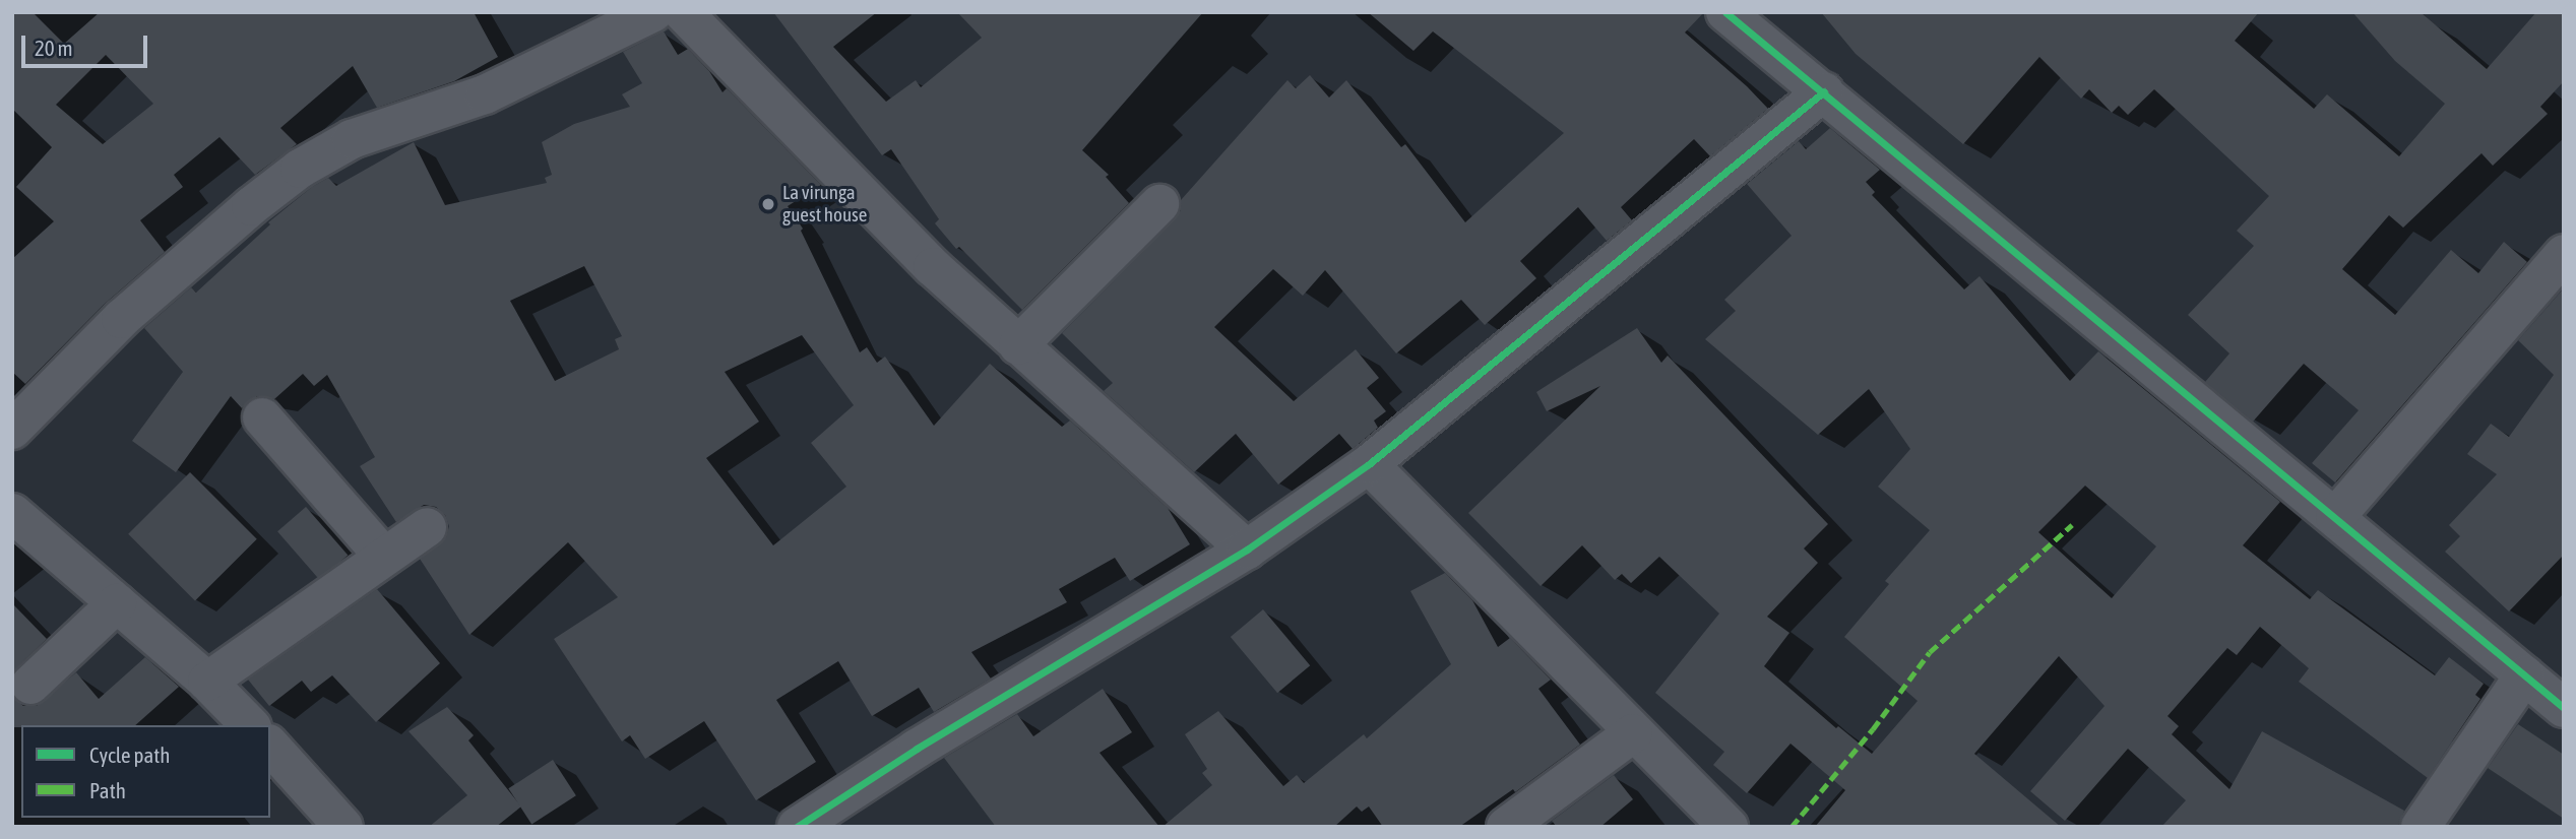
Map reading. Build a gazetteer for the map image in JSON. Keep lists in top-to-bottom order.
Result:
{
  "places": ["La virunga guest house"],
  "legend": ["Cycle path", "Path"],
  "scale_bar": "20 m"
}
